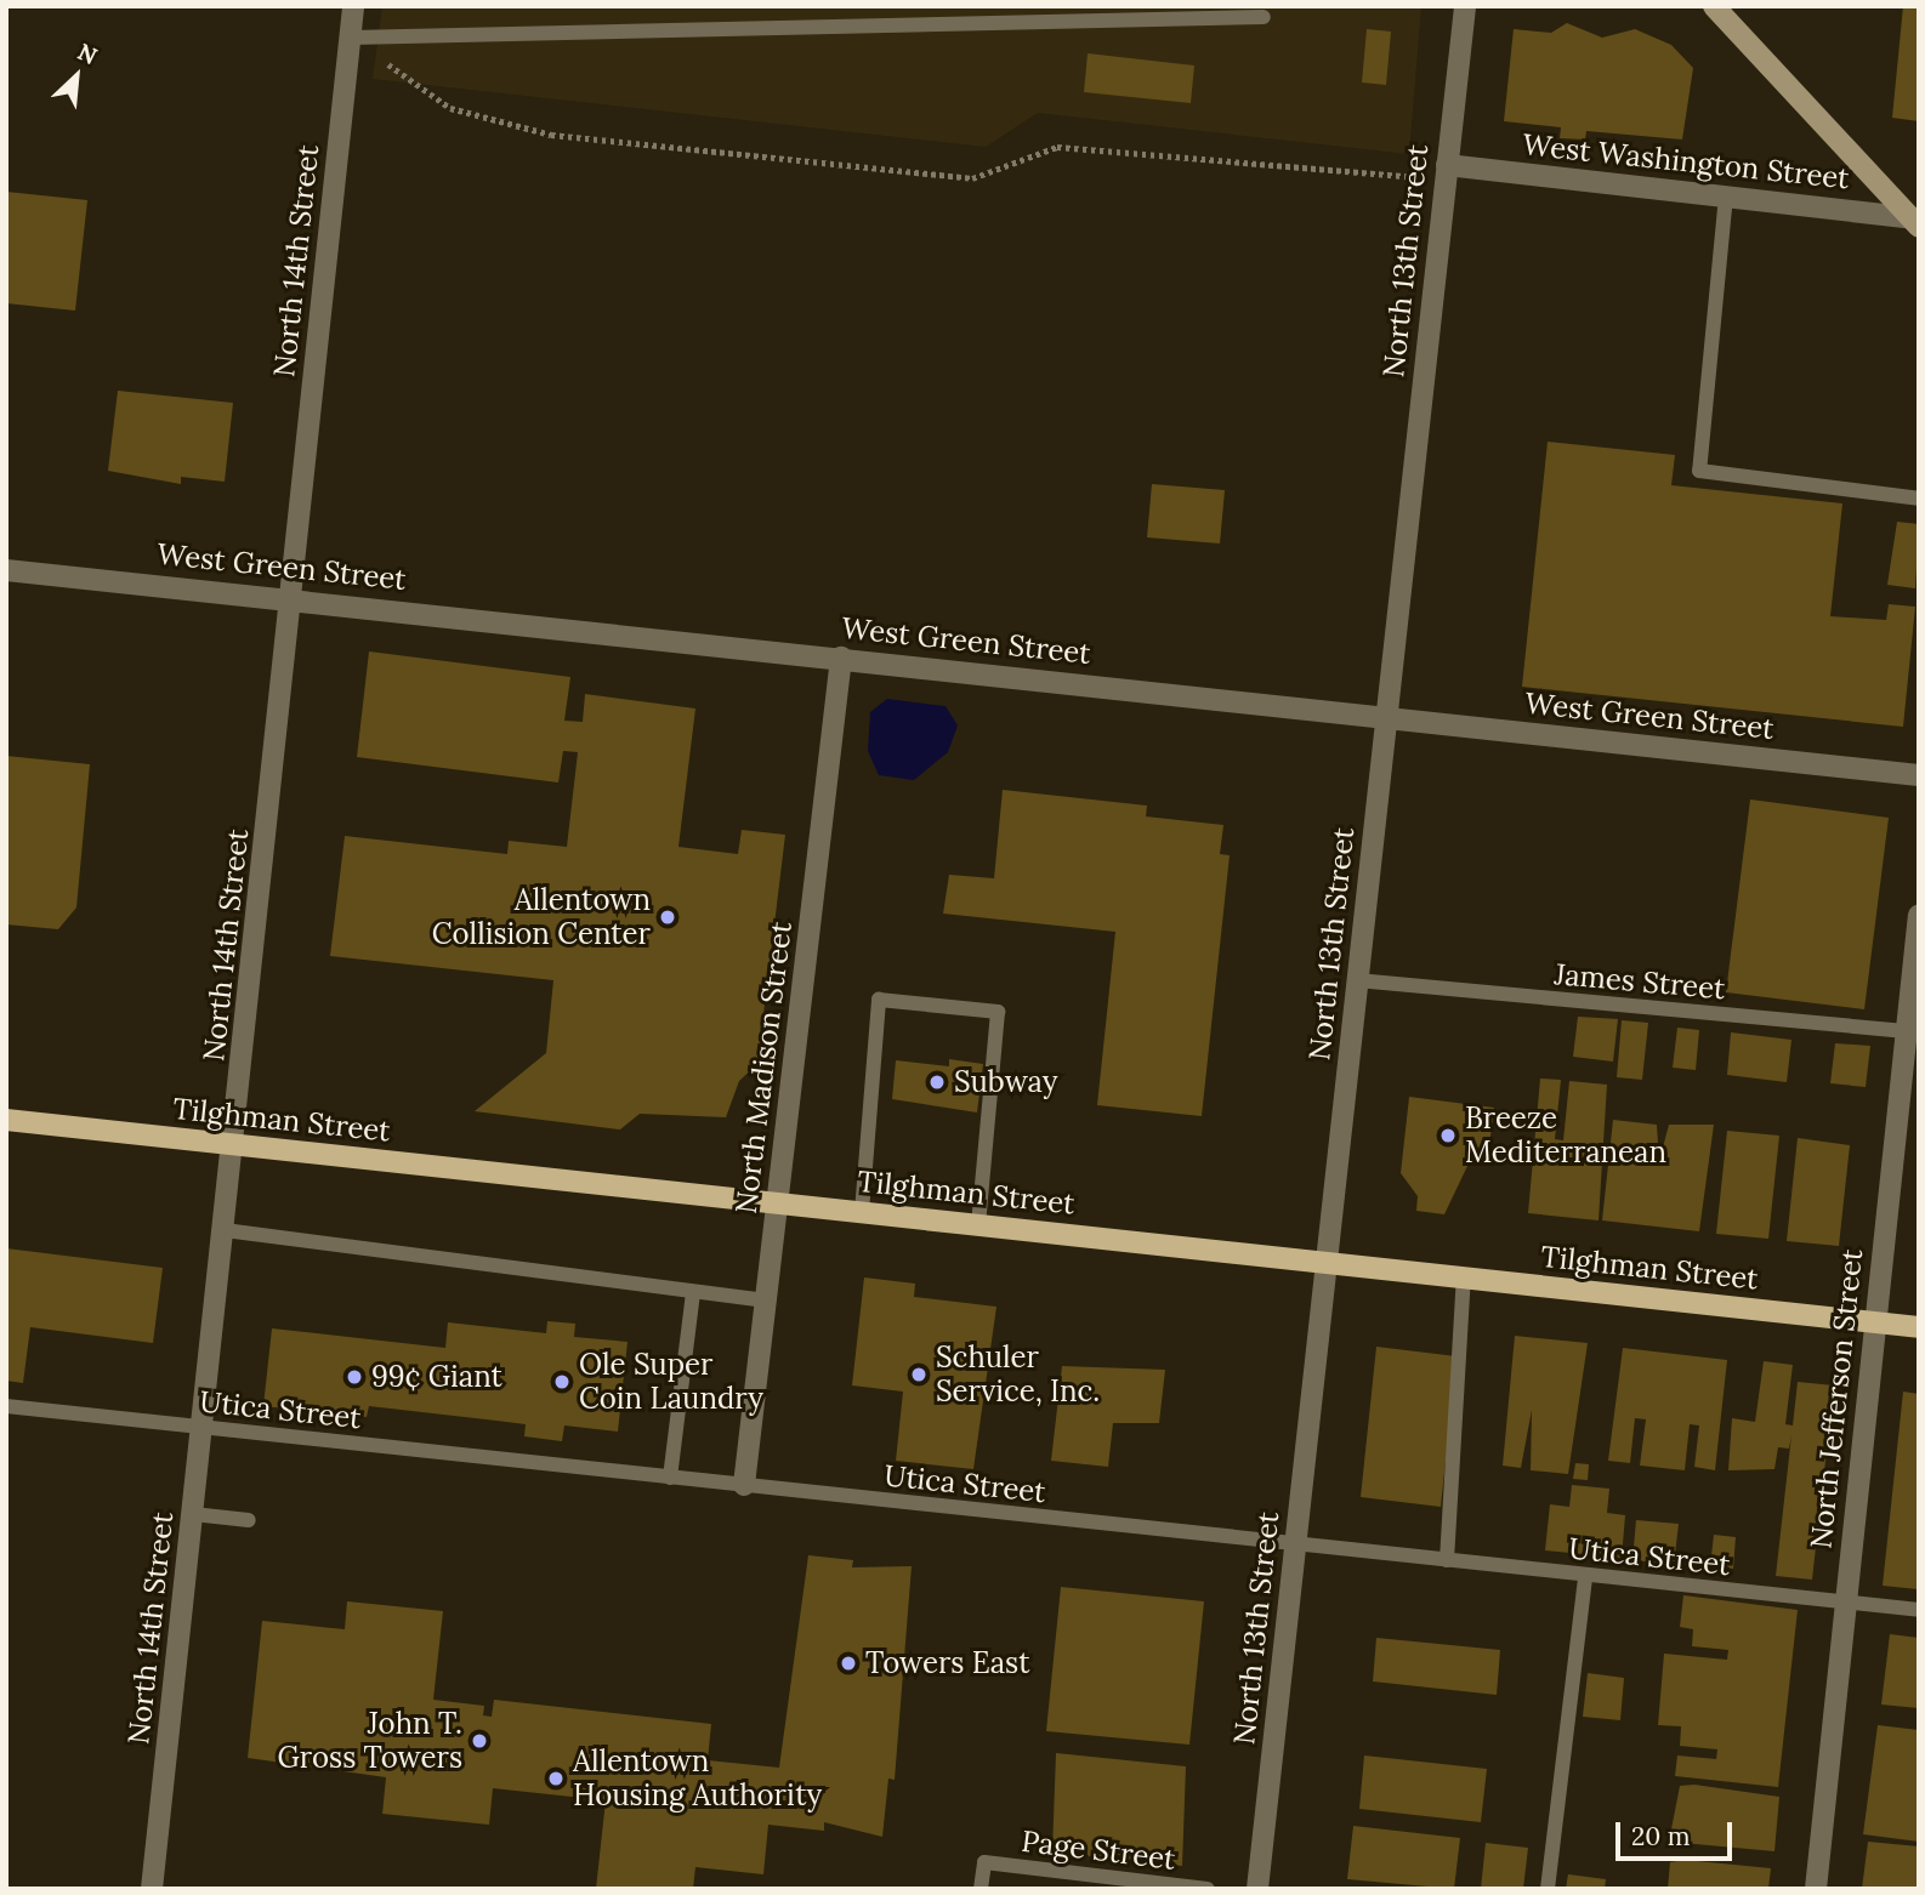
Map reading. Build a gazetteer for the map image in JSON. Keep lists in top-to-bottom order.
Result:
{
  "streets": {
    "main road": ["Tilghman Street"],
    "street": [
      "West Washington Street",
      "North 14th Street",
      "North 13th Street",
      "West Green Street",
      "North Madison Street",
      "North Jefferson Street"
    ],
    "lane": ["James Street", "Utica Street", "Page Street"]
  },
  "crossings": [
    ["West Washington Street", "North 13th Street"],
    ["North 14th Street", "West Green Street"],
    ["North 14th Street", "Tilghman Street"],
    ["North 14th Street", "Utica Street"],
    ["North 13th Street", "West Green Street"],
    ["North 13th Street", "James Street"],
    ["North 13th Street", "Tilghman Street"],
    ["North 13th Street", "Utica Street"],
    ["West Green Street", "North Madison Street"],
    ["James Street", "North Jefferson Street"],
    ["North Madison Street", "Tilghman Street"],
    ["North Madison Street", "Utica Street"],
    ["Tilghman Street", "North Jefferson Street"],
    ["North Jefferson Street", "Utica Street"]
  ],
  "places": [
    "Allentown Collision Center",
    "Subway",
    "Breeze Mediterranean",
    "Schuler Service, Inc.",
    "99¢ Giant",
    "Ole Super Coin Laundry",
    "Towers East",
    "John T. Gross Towers",
    "Allentown Housing Authority"
  ],
  "scale_bar": "20 m",
  "north": "top right"
}
